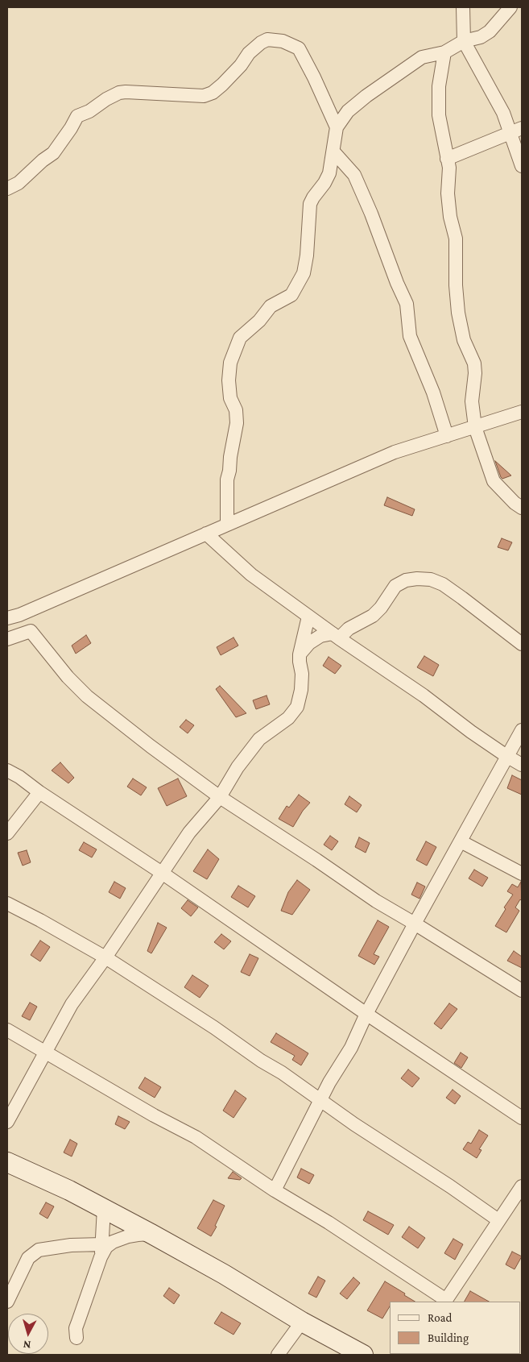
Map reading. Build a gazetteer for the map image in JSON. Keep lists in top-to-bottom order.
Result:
{
  "legend": ["Road", "Building"],
  "north": "bottom"
}
